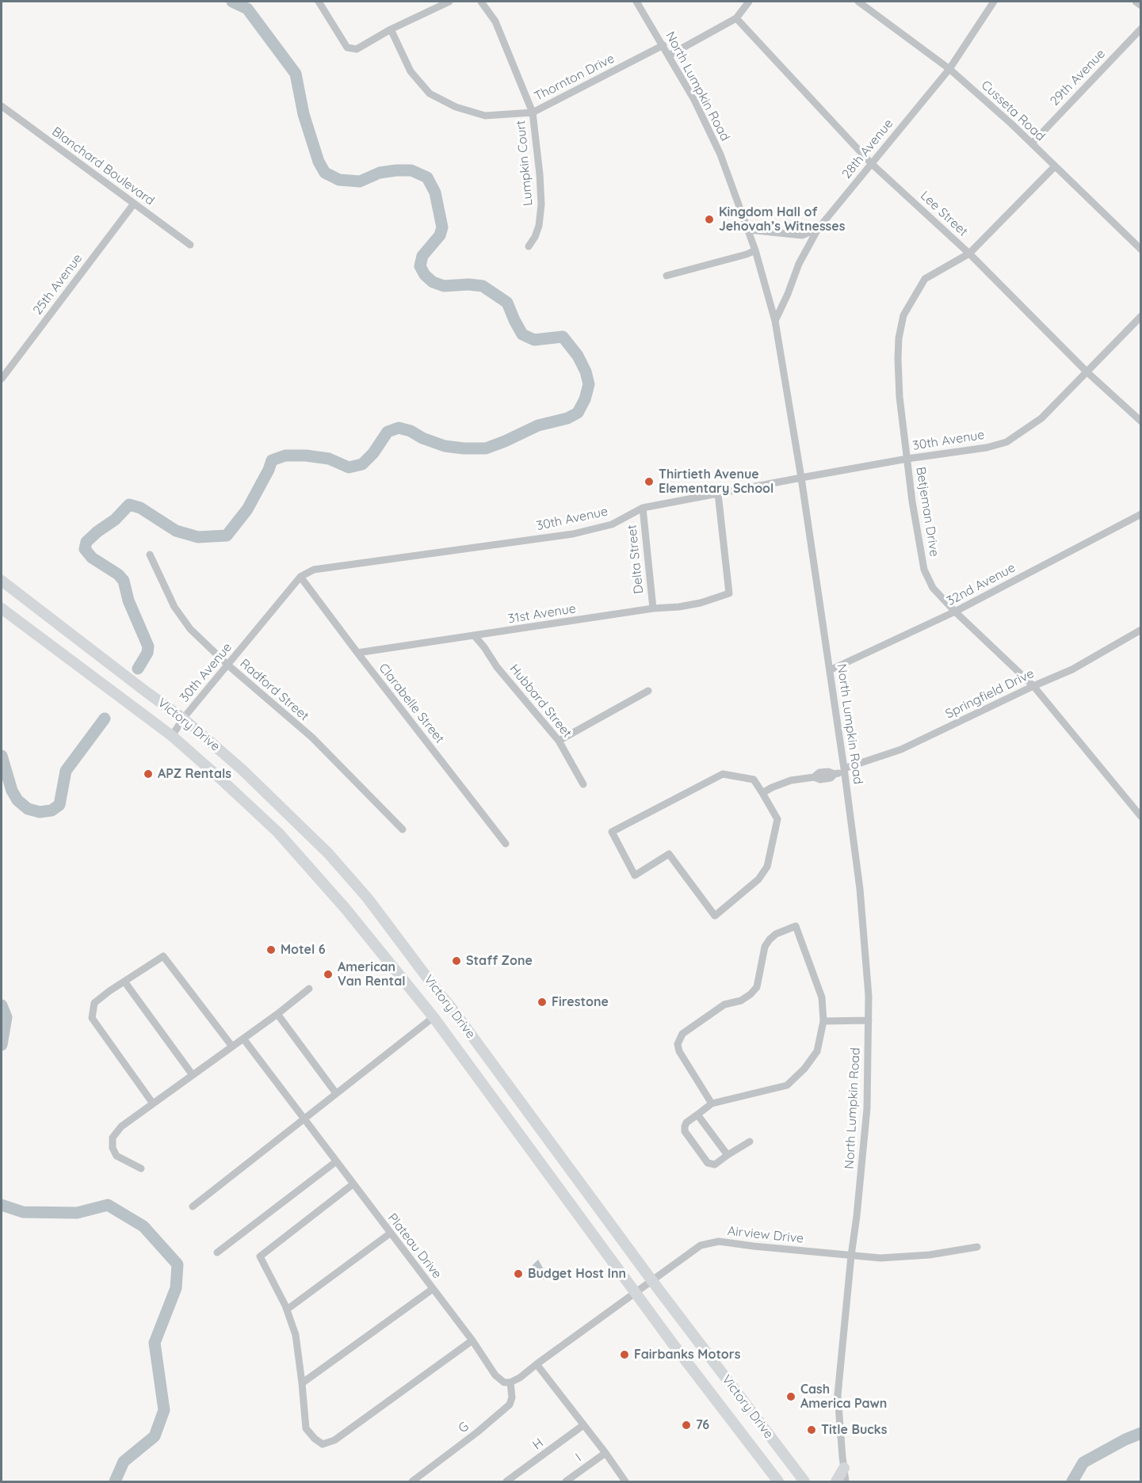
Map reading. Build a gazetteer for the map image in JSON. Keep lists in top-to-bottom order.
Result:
{
  "streets": {
    "highway": ["Victory Drive"],
    "street": [
      "Thornton Drive",
      "29th Avenue",
      "North Lumpkin Road",
      "Cusseta Road",
      "28th Avenue",
      "Lumpkin Court",
      "Blanchard Boulevard",
      "Lee Street",
      "25th Avenue",
      "30th Avenue",
      "Betjeman Drive",
      "Delta Street",
      "32nd Avenue",
      "31st Avenue",
      "Radford Street",
      "Springfield Drive",
      "Hubbard Street",
      "Clarabelle Street",
      "Airview Drive",
      "Plateau Drive",
      "G",
      "H",
      "I"
    ]
  },
  "crossings": [
    ["Thornton Drive", "North Lumpkin Road"],
    ["Thornton Drive", "Lumpkin Court"],
    ["29th Avenue", "Cusseta Road"],
    ["North Lumpkin Road", "28th Avenue"],
    ["North Lumpkin Road", "30th Avenue"],
    ["North Lumpkin Road", "32nd Avenue"],
    ["North Lumpkin Road", "Springfield Drive"],
    ["North Lumpkin Road", "Airview Drive"],
    ["Cusseta Road", "28th Avenue"],
    ["Cusseta Road", "Betjeman Drive"],
    ["28th Avenue", "Lee Street"],
    ["Blanchard Boulevard", "25th Avenue"],
    ["Lee Street", "30th Avenue"],
    ["Lee Street", "Betjeman Drive"],
    ["30th Avenue", "Betjeman Drive"],
    ["30th Avenue", "Delta Street"],
    ["30th Avenue", "31st Avenue"],
    ["30th Avenue", "Radford Street"],
    ["30th Avenue", "Clarabelle Street"],
    ["30th Avenue", "Victory Drive"],
    ["Betjeman Drive", "32nd Avenue"],
    ["Betjeman Drive", "Springfield Drive"],
    ["Delta Street", "31st Avenue"],
    ["31st Avenue", "Hubbard Street"],
    ["31st Avenue", "Clarabelle Street"],
    ["Victory Drive", "Airview Drive"],
    ["Airview Drive", "Plateau Drive"],
    ["Airview Drive", "G"],
    ["Plateau Drive", "G"]
  ],
  "places": [
    "Kingdom Hall of Jehovah’s Witnesses",
    "Thirtieth Avenue Elementary School",
    "APZ Rentals",
    "Motel 6",
    "Staff Zone",
    "American Van Rental",
    "Firestone",
    "Budget Host Inn",
    "Fairbanks Motors",
    "Cash America Pawn",
    "76",
    "Title Bucks"
  ]
}
